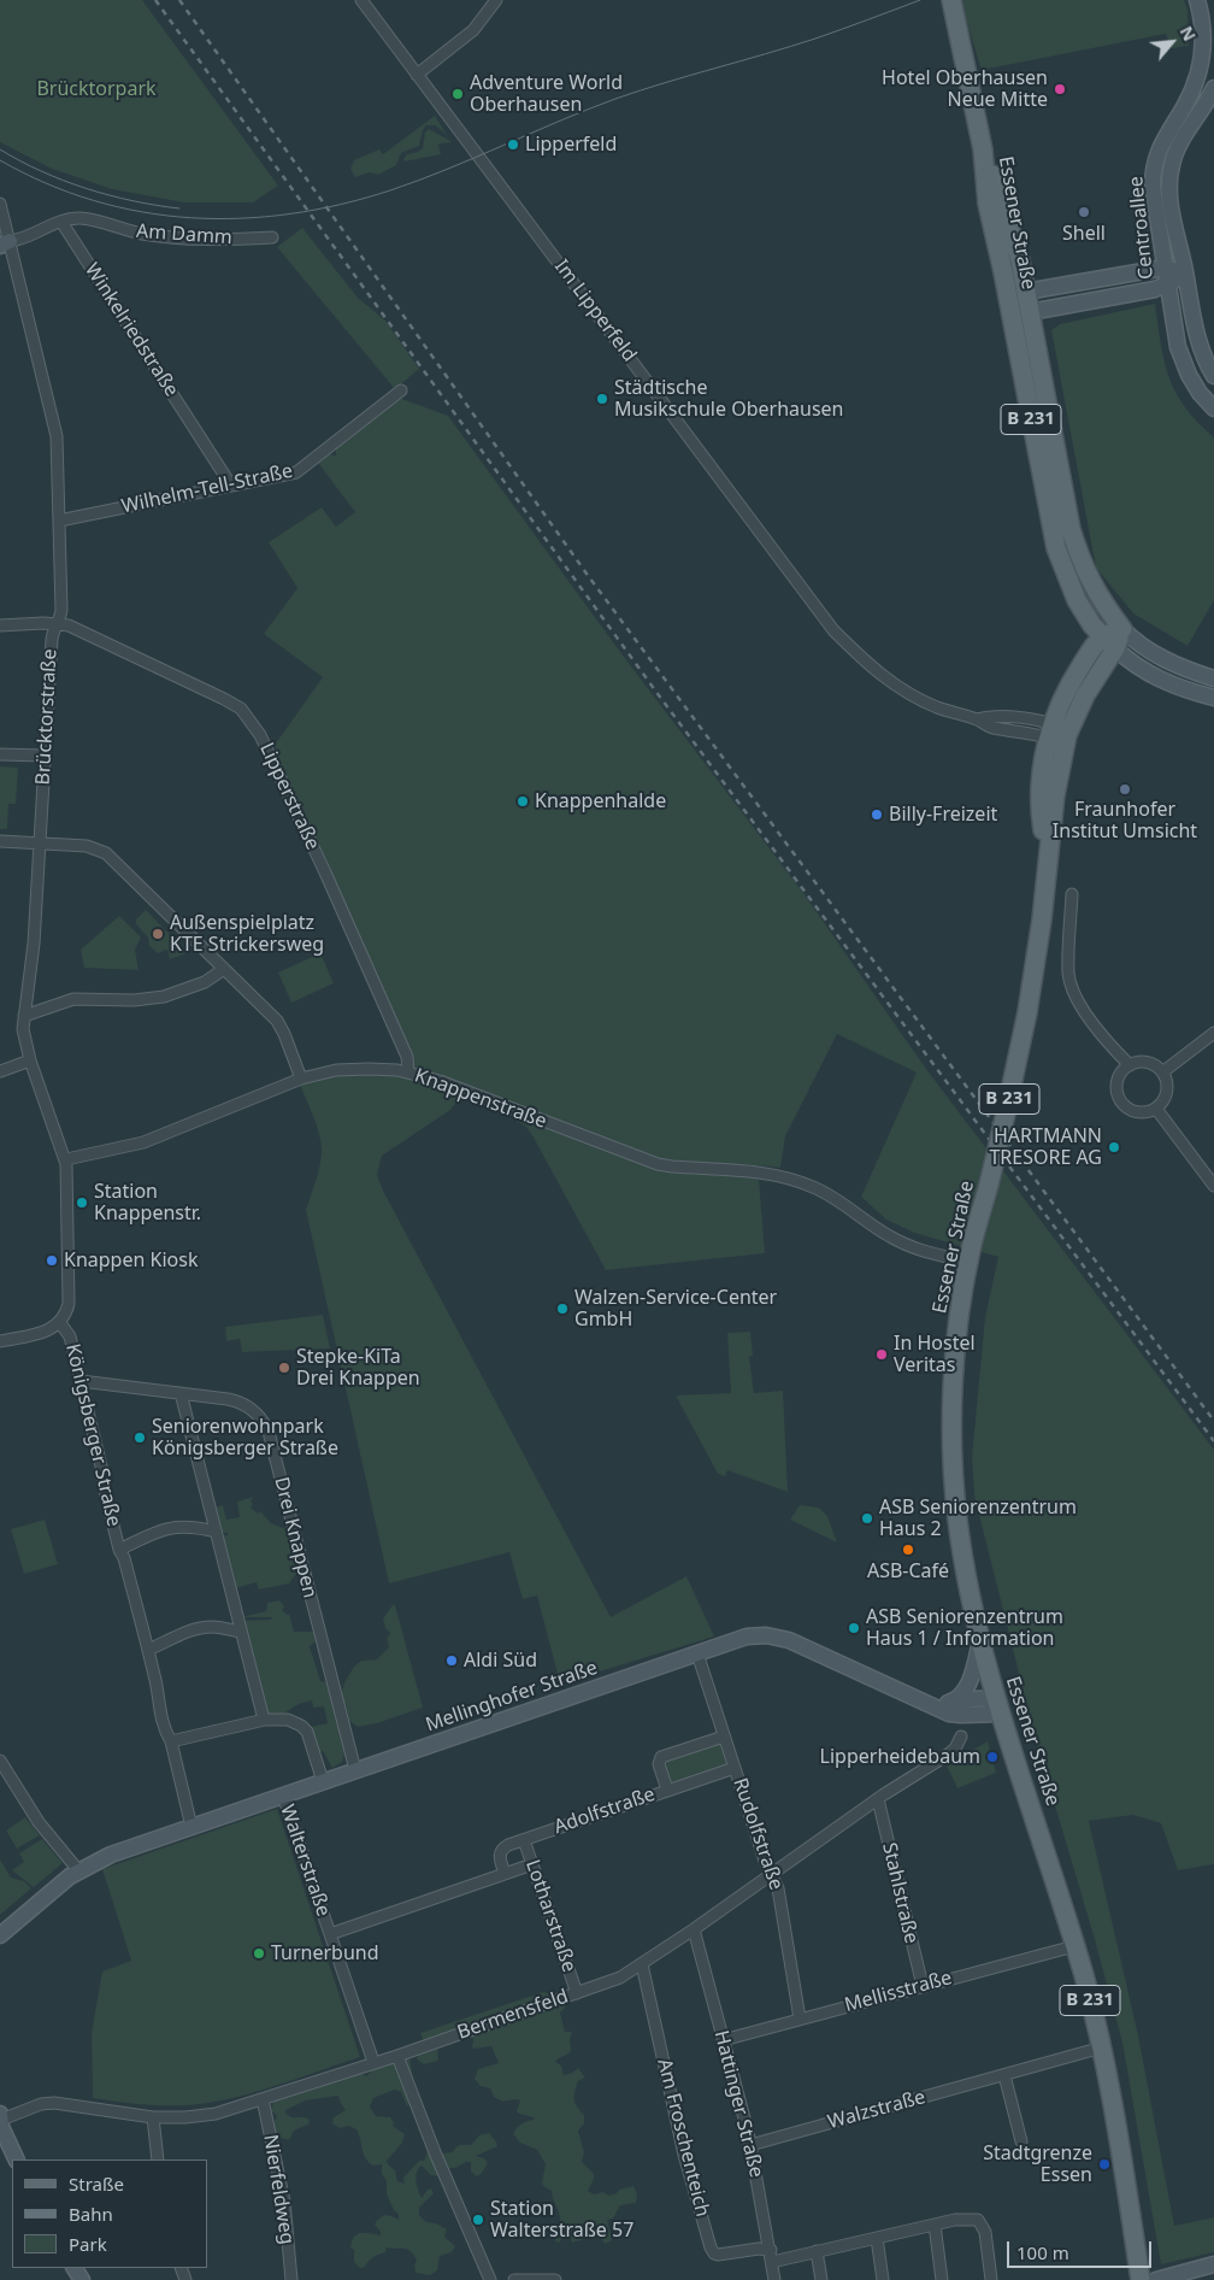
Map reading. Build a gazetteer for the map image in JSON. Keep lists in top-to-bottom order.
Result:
{
  "streets": {
    "main road": [
      "Essener Straße",
      "Centroallee",
      "B 231",
      "Mellinghofer Straße"
    ],
    "street": [
      "Am Damm",
      "Im Lipperfeld",
      "Winkelriedstraße",
      "Wilhelm-Tell-Straße",
      "Brücktorstraße",
      "Lipperstraße",
      "Knappenstraße",
      "Königsberger Straße",
      "Drei Knappen",
      "Adolfstraße",
      "Rudolfstraße",
      "Walterstraße",
      "Stahlstraße",
      "Lotharstraße",
      "Mellisstraße",
      "Bermensfeld",
      "Hattinger Straße",
      "Walzstraße",
      "Am Froschenteich",
      "Nierfeldweg"
    ]
  },
  "crossings": [
    ["Essener Straße", "Im Lipperfeld"],
    ["Essener Straße", "Knappenstraße"],
    ["Essener Straße", "Mellinghofer Straße"],
    ["Essener Straße", "Mellisstraße"],
    ["Essener Straße", "Walzstraße"],
    ["Am Damm", "Winkelriedstraße"],
    ["Winkelriedstraße", "Wilhelm-Tell-Straße"],
    ["Wilhelm-Tell-Straße", "Brücktorstraße"],
    ["Brücktorstraße", "Lipperstraße"],
    ["Brücktorstraße", "Knappenstraße"],
    ["Lipperstraße", "Knappenstraße"],
    ["Königsberger Straße", "Drei Knappen"],
    ["Königsberger Straße", "Mellinghofer Straße"],
    ["Drei Knappen", "Mellinghofer Straße"],
    ["Mellinghofer Straße", "Rudolfstraße"],
    ["Mellinghofer Straße", "Walterstraße"],
    ["Adolfstraße", "Rudolfstraße"],
    ["Adolfstraße", "Lotharstraße"],
    ["Rudolfstraße", "Mellisstraße"],
    ["Rudolfstraße", "Bermensfeld"],
    ["Walterstraße", "Bermensfeld"],
    ["Stahlstraße", "Mellisstraße"],
    ["Stahlstraße", "Bermensfeld"],
    ["Lotharstraße", "Bermensfeld"],
    ["Mellisstraße", "Hattinger Straße"],
    ["Bermensfeld", "Hattinger Straße"],
    ["Bermensfeld", "Am Froschenteich"],
    ["Bermensfeld", "Nierfeldweg"],
    ["Hattinger Straße", "Walzstraße"],
    ["Hattinger Straße", "Am Froschenteich"]
  ],
  "parks": ["Brücktorpark"],
  "places": [
    "Hotel Oberhausen Neue Mitte",
    "Adventure World Oberhausen",
    "Lipperfeld",
    "Shell",
    "Städtische Musikschule Oberhausen",
    "Fraunhofer Institut Umsicht",
    "Knappenhalde",
    "Billy-Freizeit",
    "Außenspielplatz KTE Strickersweg",
    "HARTMANN TRESORE AG",
    "Station Knappenstr.",
    "Knappen Kiosk",
    "Walzen-Service-Center GmbH",
    "In Hostel Veritas",
    "Stepke-KiTa Drei Knappen",
    "Seniorenwohnpark Königsberger Straße",
    "ASB Seniorenzentrum Haus 2",
    "ASB-Café",
    "ASB Seniorenzentrum Haus 1 / Information",
    "Aldi Süd",
    "Lipperheidebaum",
    "Turnerbund",
    "Stadtgrenze Essen",
    "Station Walterstraße 57"
  ],
  "legend": ["Straße", "Bahn", "Park"],
  "scale_bar": "100 m",
  "north": "top right"
}
